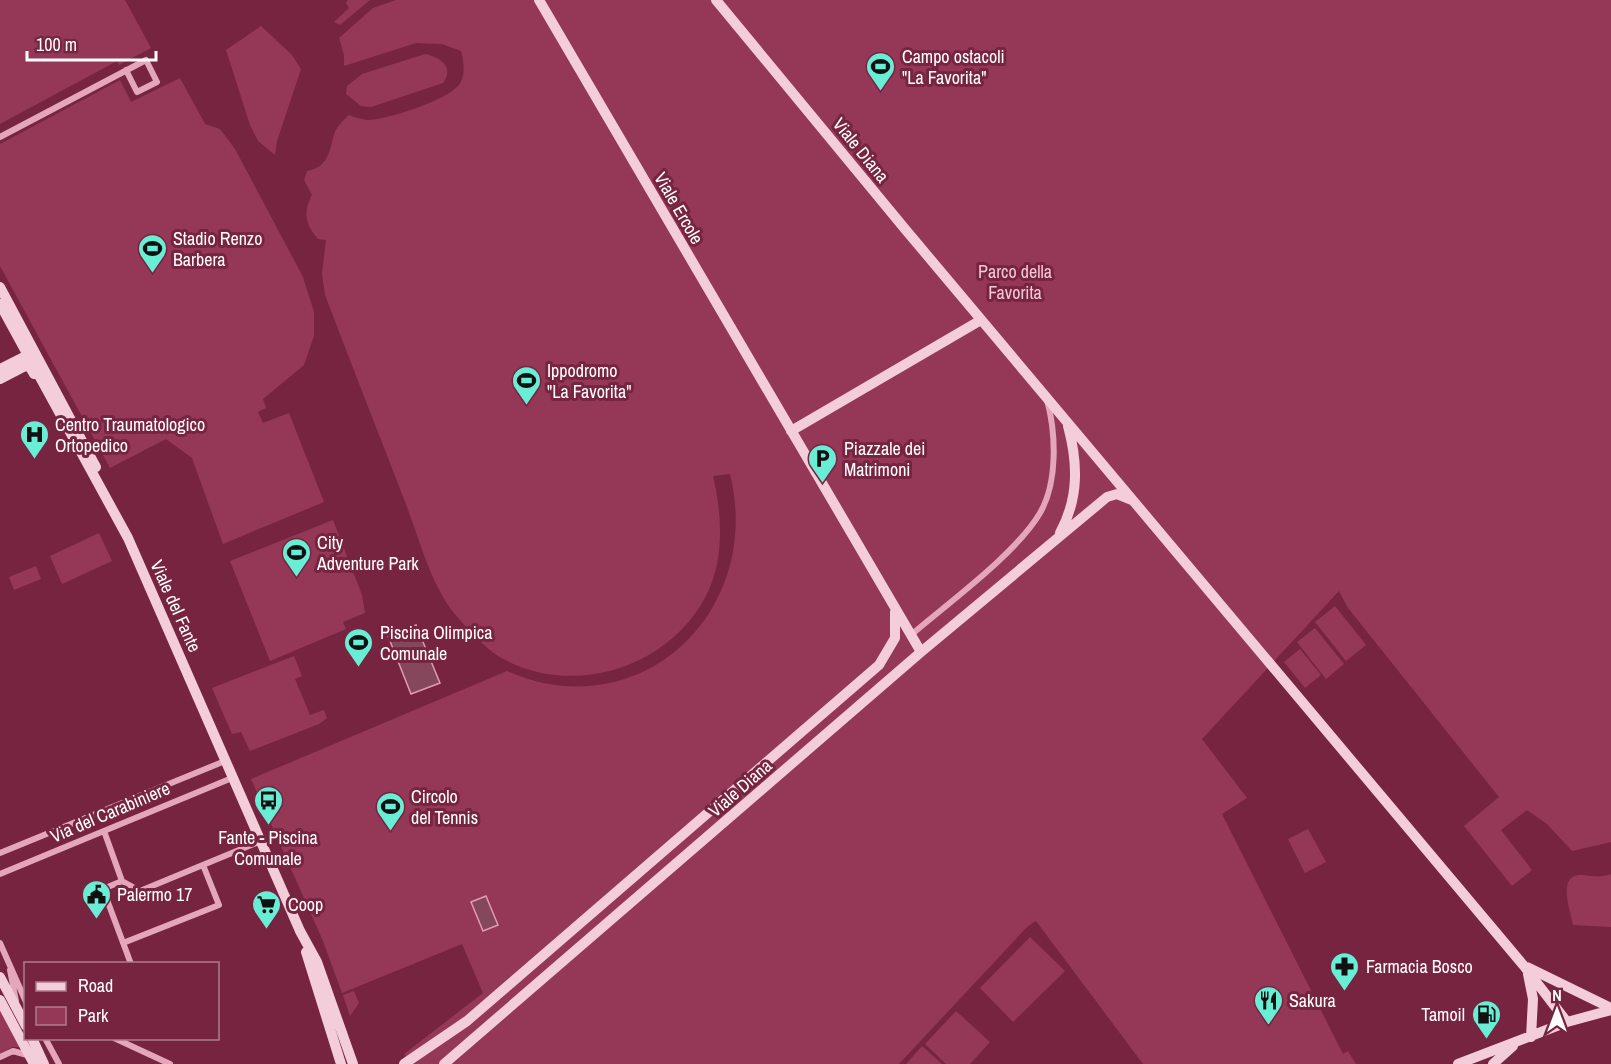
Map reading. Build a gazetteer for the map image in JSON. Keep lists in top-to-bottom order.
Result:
{
  "streets": {
    "street": [
      "Viale Diana",
      "Viale Ercole",
      "Viale del Fante",
      "Via del Carabiniere"
    ]
  },
  "crossings": [
    ["Viale Diana", "Viale Ercole"],
    ["Viale del Fante", "Via del Carabiniere"]
  ],
  "parks": ["Parco della Favorita"],
  "places": {
    "sports": [
      "Campo ostacoli \"La Favorita\"",
      "Stadio Renzo Barbera",
      "Ippodromo \"La Favorita\"",
      "City Adventure Park",
      "Piscina Olimpica Comunale",
      "Circolo del Tennis"
    ],
    "hospital": ["Centro Traumatologico Ortopedico"],
    "parking": ["Piazzale dei Matrimoni"],
    "bus stop": ["Fante - Piscina Comunale"],
    "public building": ["Palermo 17"],
    "supermarket": ["Coop"],
    "pharmacy": ["Farmacia Bosco"],
    "restaurant": ["Sakura"],
    "fuel station": ["Tamoil"]
  },
  "legend": ["Road", "Park"],
  "scale_bar": "100 m",
  "north": "top"
}
